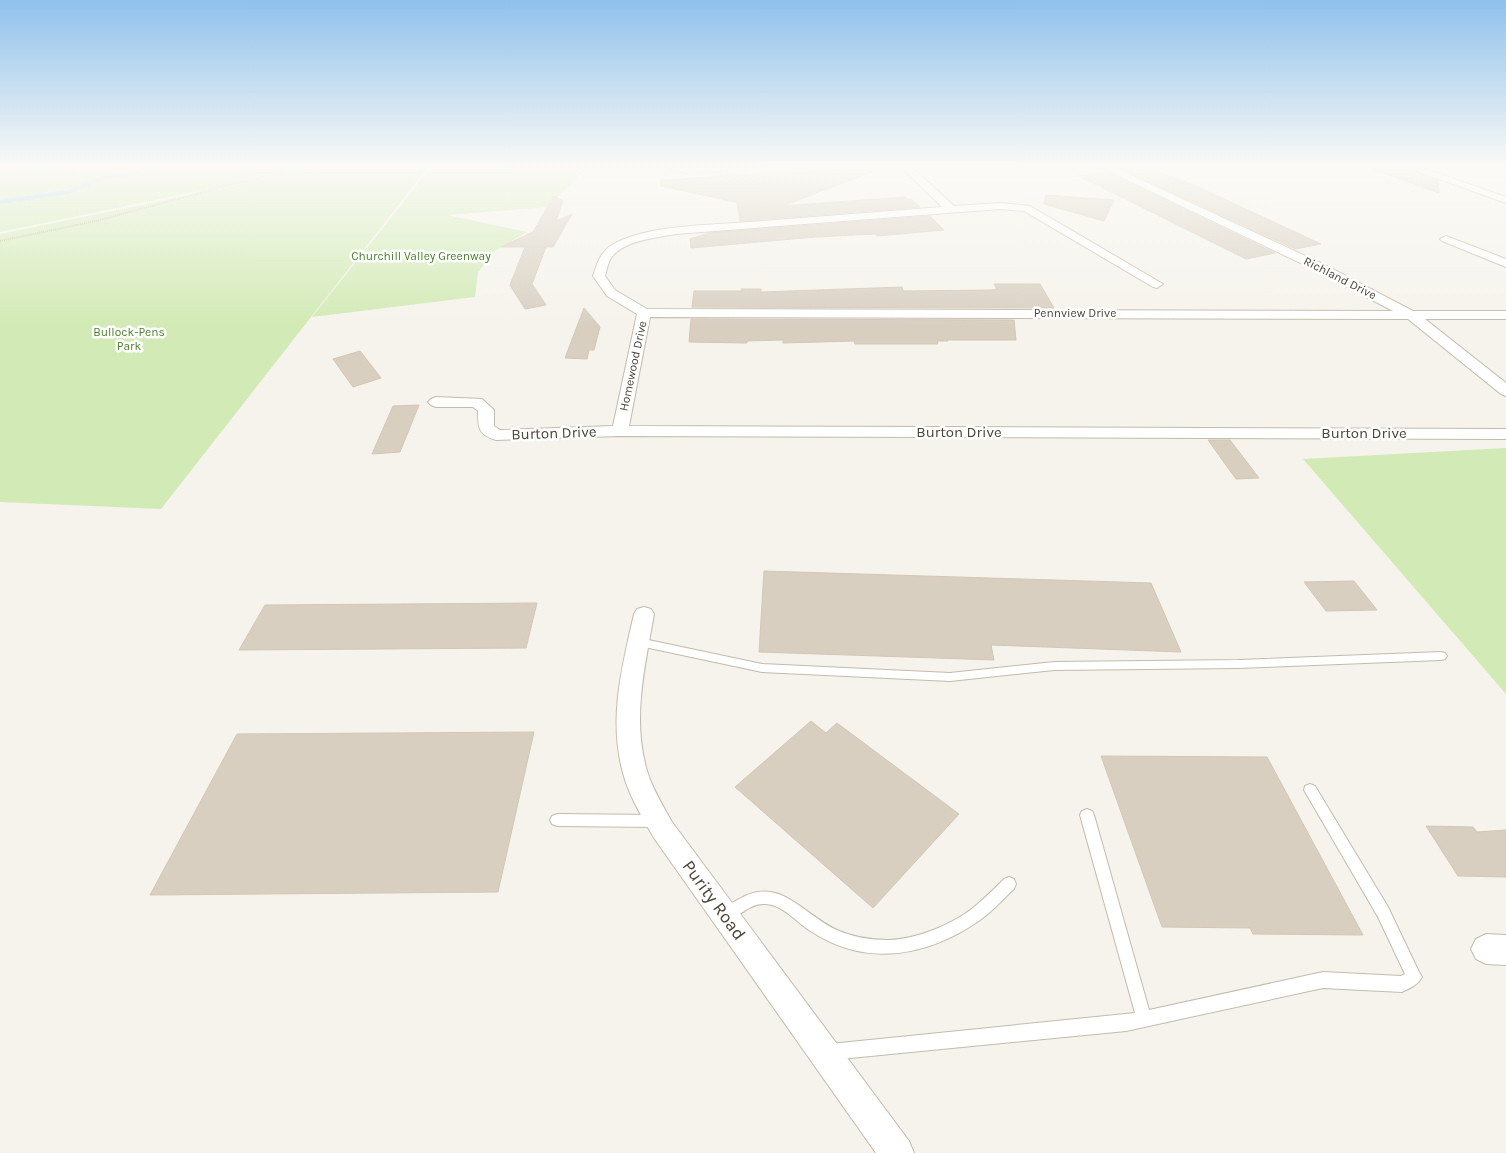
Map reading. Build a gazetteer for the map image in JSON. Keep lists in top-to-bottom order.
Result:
{
  "streets": {
    "street": [
      "Richland Drive",
      "Pennview Drive",
      "Homewood Drive",
      "Burton Drive",
      "Purity Road"
    ]
  },
  "crossings": [
    ["Richland Drive", "Pennview Drive"],
    ["Pennview Drive", "Homewood Drive"],
    ["Homewood Drive", "Burton Drive"]
  ],
  "parks": ["Churchill Valley Greenway", "Bullock-Pens Park"]
}
